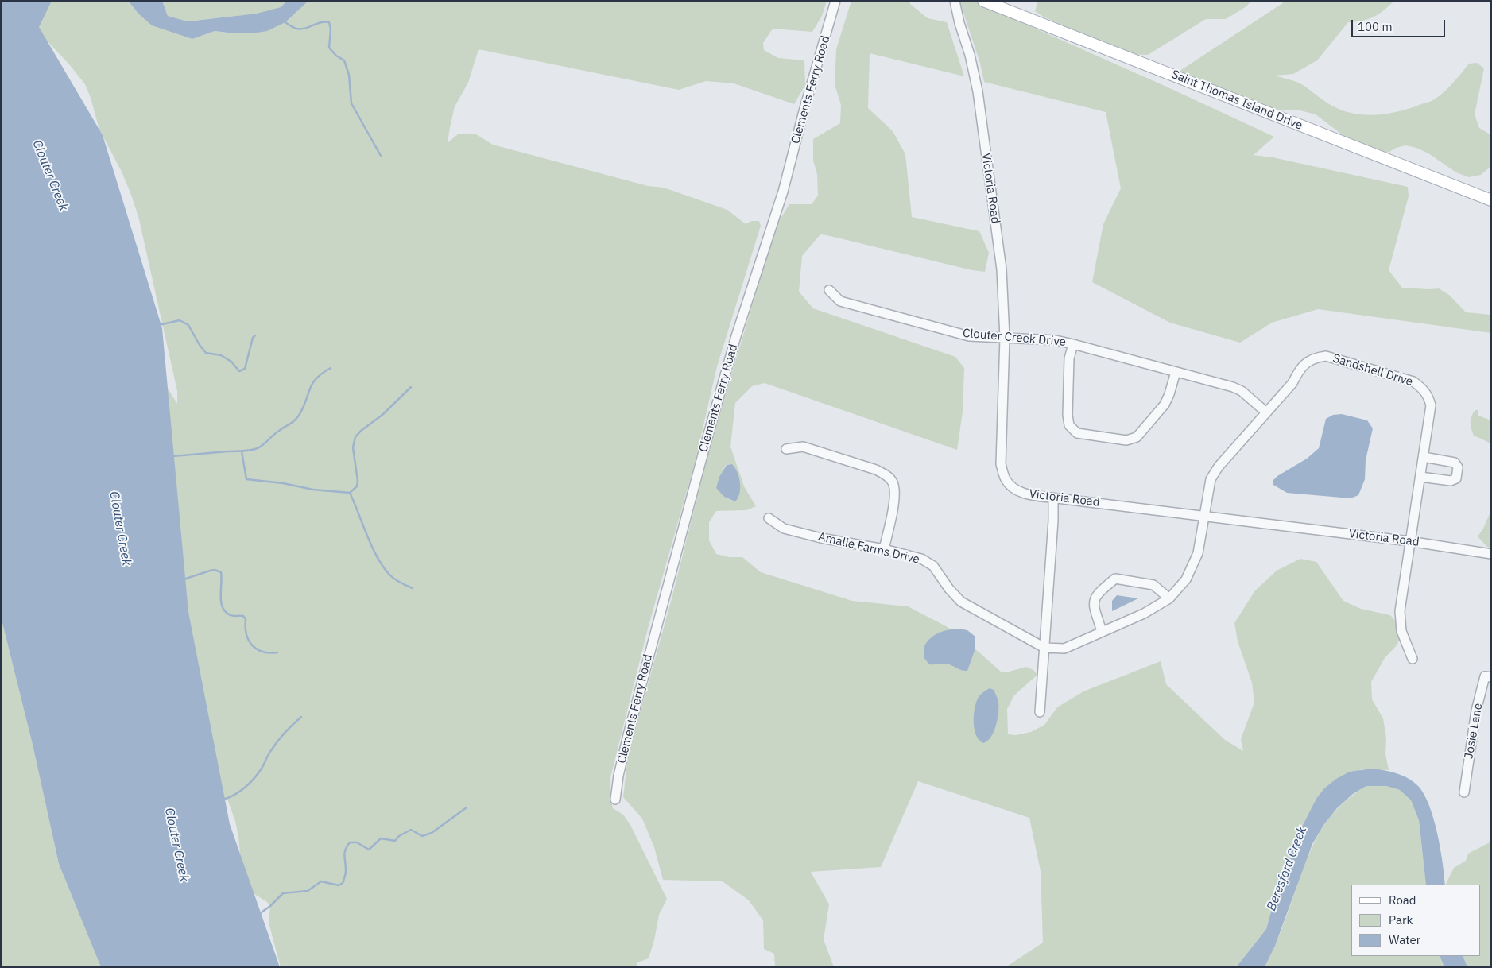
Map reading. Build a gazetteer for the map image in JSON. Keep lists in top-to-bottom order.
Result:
{
  "streets": {
    "main road": ["Saint Thomas Island Drive"],
    "street": [
      "Clements Ferry Road",
      "Victoria Road",
      "Clouter Creek Drive",
      "Sandshell Drive",
      "Amalie Farms Drive",
      "Josie Lane"
    ]
  },
  "crossings": [
    ["Victoria Road", "Clouter Creek Drive"],
    ["Victoria Road", "Sandshell Drive"],
    ["Clouter Creek Drive", "Sandshell Drive"],
    ["Sandshell Drive", "Amalie Farms Drive"]
  ],
  "water": ["Clouter Creek", "Beresford Creek"],
  "legend": ["Road", "Park", "Water"],
  "scale_bar": "100 m"
}
